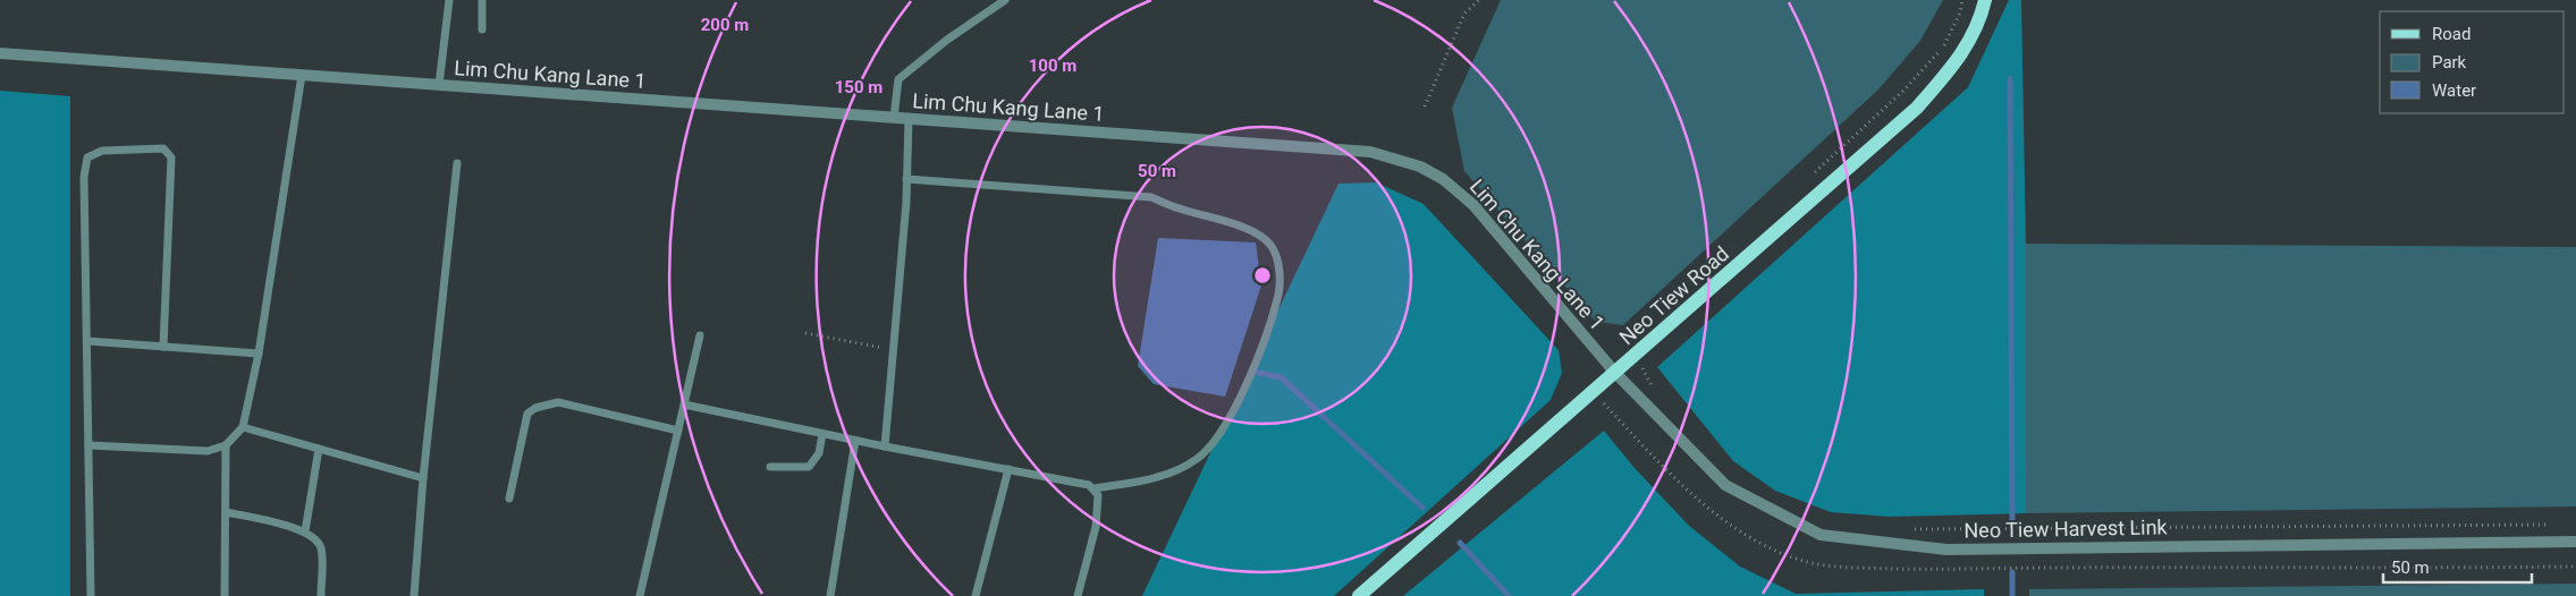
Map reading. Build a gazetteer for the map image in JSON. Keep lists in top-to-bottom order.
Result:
{
  "streets": {
    "main road": ["Neo Tiew Road"],
    "street": ["Lim Chu Kang Lane 1", "Neo Tiew Harvest Link"]
  },
  "crossings": [
    ["Lim Chu Kang Lane 1", "Neo Tiew Road"],
    ["Lim Chu Kang Lane 1", "Neo Tiew Harvest Link"],
    ["Neo Tiew Road", "Neo Tiew Harvest Link"]
  ],
  "legend": ["Road", "Park", "Water"],
  "scale_bar": "50 m",
  "rings": [
    "200 m",
    "100 m",
    "150 m",
    "50 m"
  ]
}
